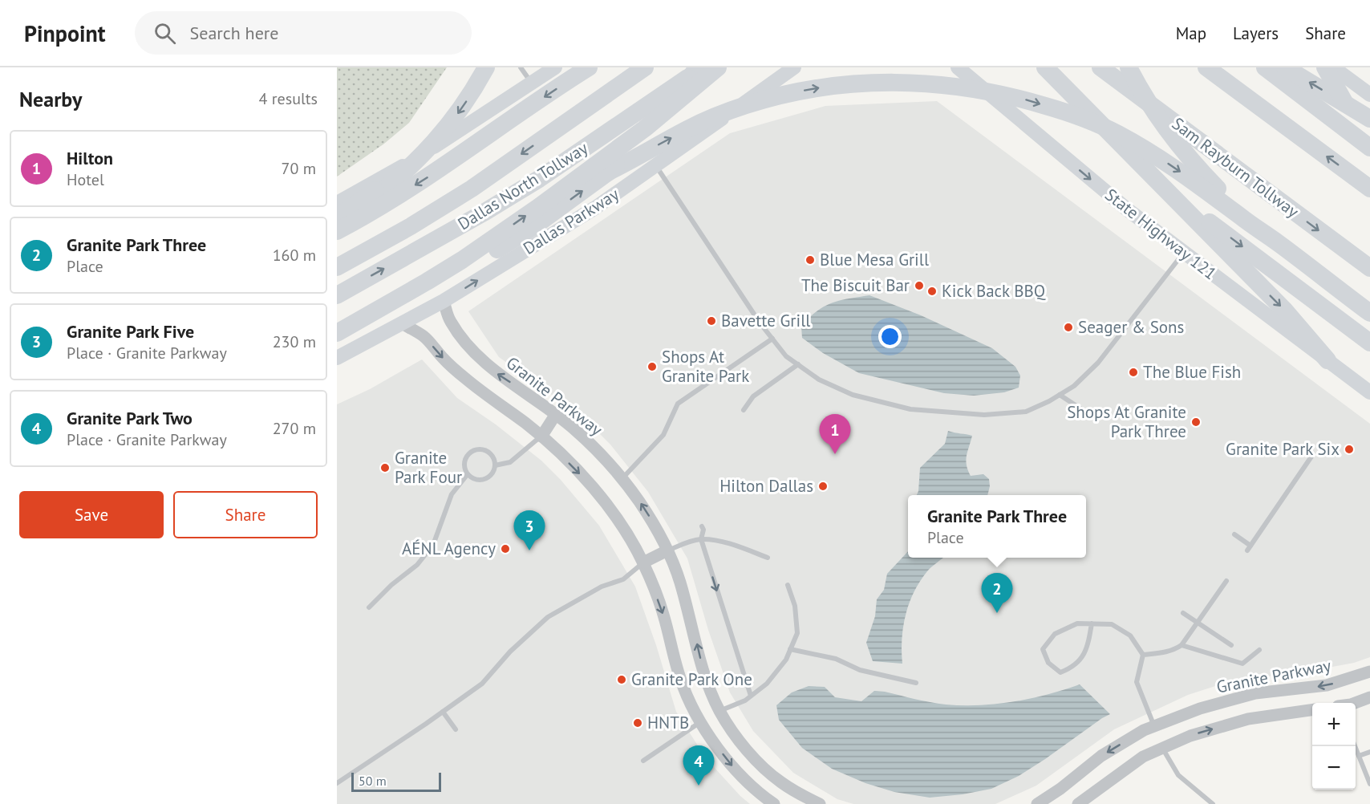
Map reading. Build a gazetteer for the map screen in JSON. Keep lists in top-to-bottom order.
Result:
{
  "streets": {
    "highway": ["Sam Rayburn Tollway", "Dallas North Tollway"],
    "main road": ["Dallas Parkway", "State Highway 121"],
    "street": ["Granite Parkway"]
  },
  "crossings": [
    ["Dallas Parkway", "Granite Parkway"]
  ],
  "one_way": ["Dallas Parkway", "State Highway 121"],
  "places": [
    "Blue Mesa Grill",
    "The Biscuit Bar",
    "Kick Back BBQ",
    "Bavette Grill",
    "Seager & Sons",
    "Shops At Granite Park",
    "The Blue Fish",
    "Shops At Granite Park Three",
    "Granite Park Six",
    "Granite Park Four",
    "Hilton Dallas",
    "AÉNL Agency",
    "Granite Park One",
    "HNTB"
  ],
  "scale_bar": "50 m",
  "page": {
    "header": "Pinpoint",
    "search": "Search here",
    "nav": ["Map", "Layers", "Share"],
    "heading": ["Nearby", "4 results"],
    "list": [
      {
        "mark": "1",
        "name": "Hilton",
        "note": "Hotel",
        "value": "70 m"
      },
      {
        "mark": "2",
        "name": "Granite Park Three",
        "note": "Place",
        "value": "160 m"
      },
      {
        "mark": "3",
        "name": "Granite Park Five",
        "note": "Place · Granite Parkway",
        "value": "230 m"
      },
      {
        "mark": "4",
        "name": "Granite Park Two",
        "note": "Place · Granite Parkway",
        "value": "270 m"
      }
    ],
    "pins": [
      "1",
      "3",
      "2",
      "4"
    ],
    "buttons": ["Save", "Share"],
    "popup": ["Granite Park Three", "Place"],
    "map_buttons": ["+", "−"],
    "scale": "50 m"
  }
}
